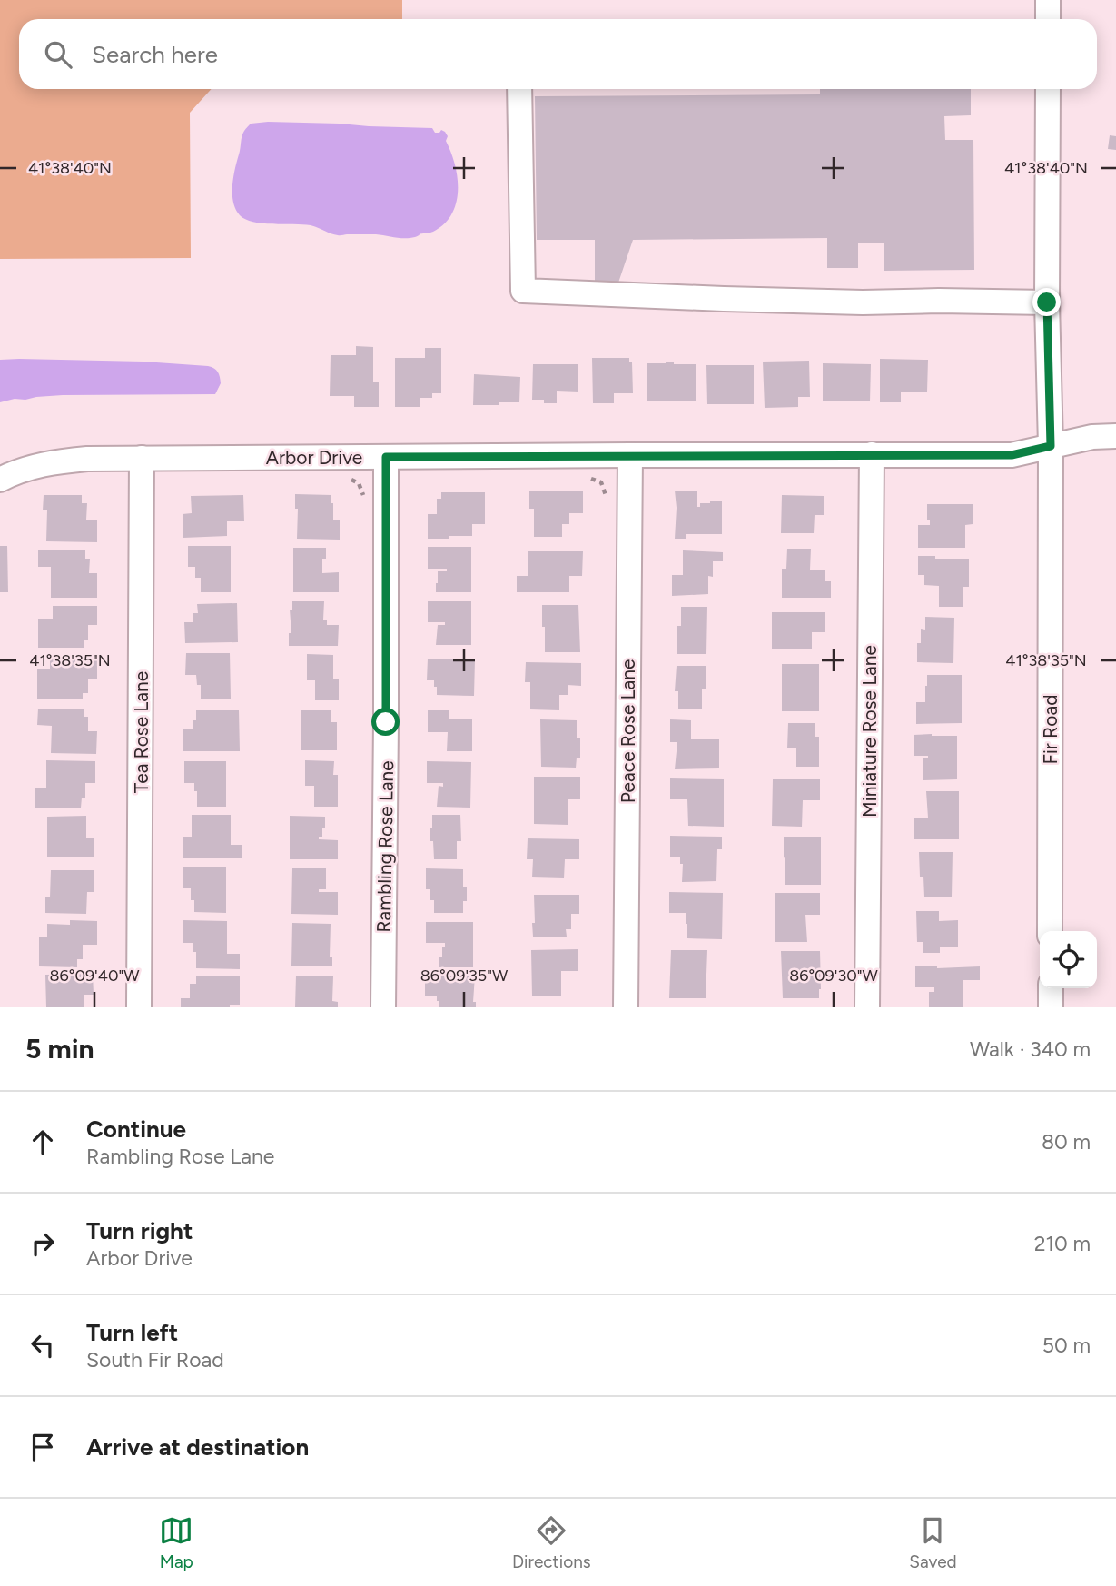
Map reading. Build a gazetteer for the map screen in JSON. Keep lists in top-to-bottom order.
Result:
{
  "streets": {
    "street": [
      "Arbor Drive",
      "Fir Road",
      "Peace Rose Lane",
      "Miniature Rose Lane",
      "Tea Rose Lane",
      "Rambling Rose Lane"
    ]
  },
  "crossings": [
    ["Arbor Drive", "Fir Road"],
    ["Arbor Drive", "Peace Rose Lane"],
    ["Arbor Drive", "Miniature Rose Lane"],
    ["Arbor Drive", "Tea Rose Lane"],
    ["Arbor Drive", "Rambling Rose Lane"]
  ],
  "page": {
    "search": "Search here",
    "heading": ["5 min", "Walk · 340 m"],
    "list": [
      ["Continue", "Rambling Rose Lane", "80 m"],
      ["Turn right", "Arbor Drive", "210 m"],
      ["Turn left", "South Fir Road", "50 m"],
      "Arrive at destination"
    ],
    "nav": ["Map", "Directions", "Saved"]
  },
  "coordinates": [
    "41°38'40\"N",
    "41°38'35\"N",
    "86°09'40\"W",
    "86°09'35\"W",
    "86°09'30\"W"
  ]
}
